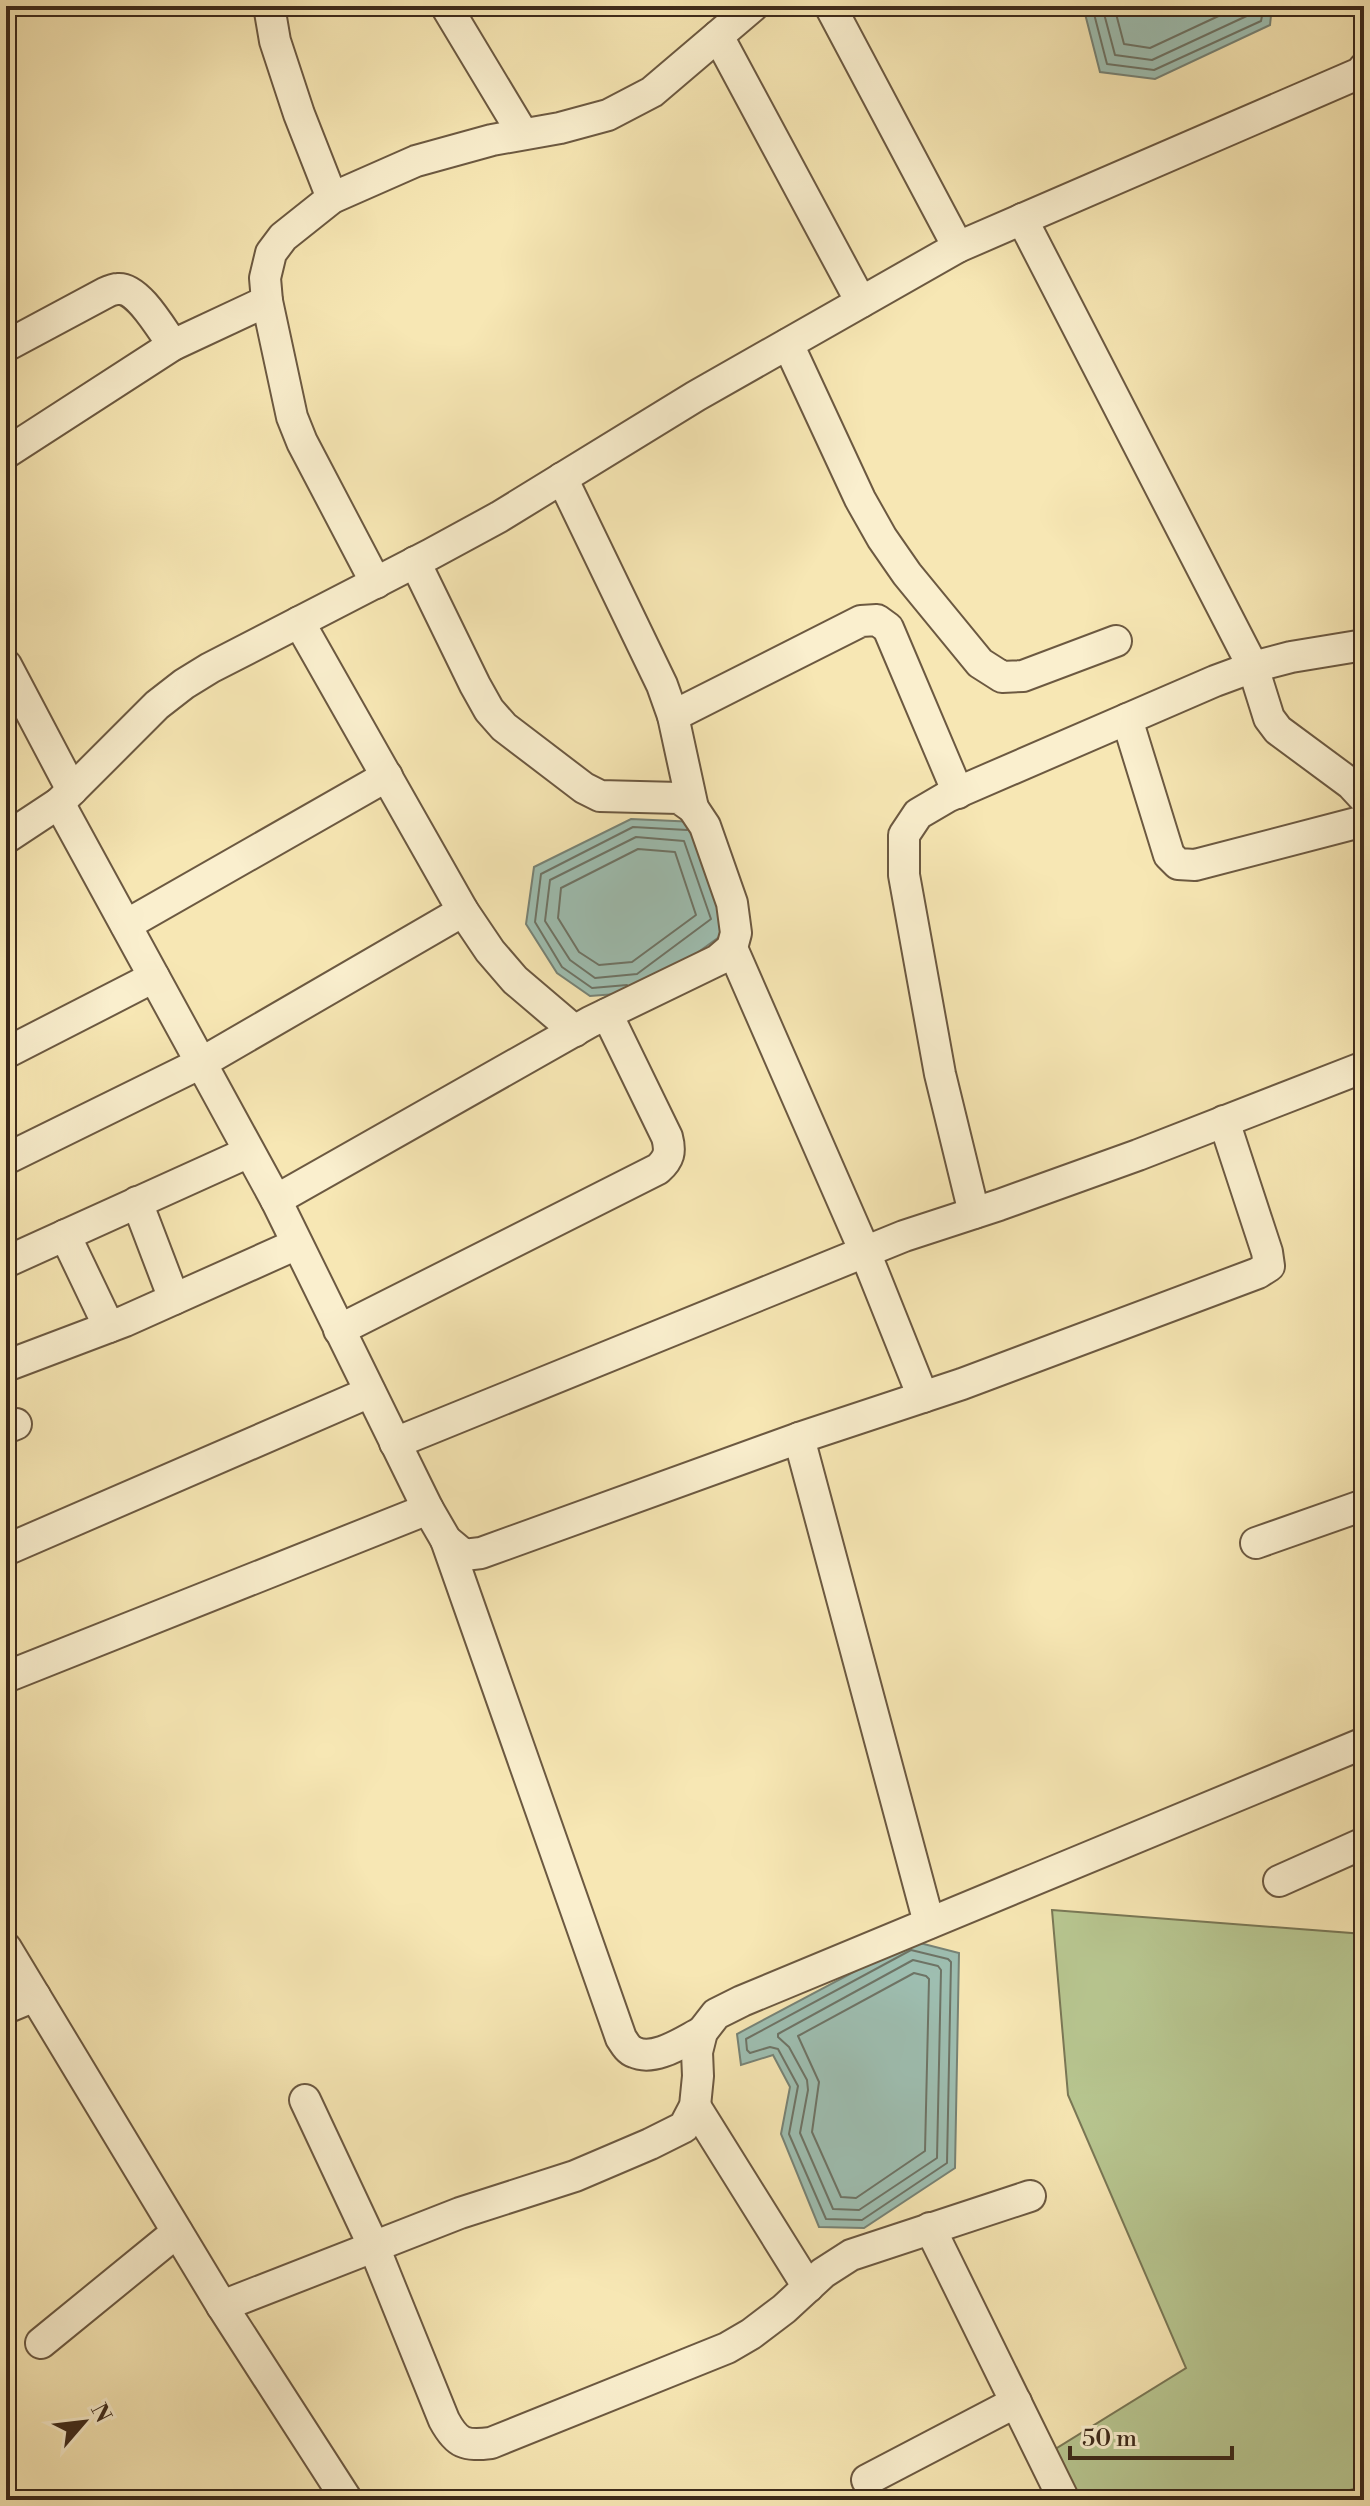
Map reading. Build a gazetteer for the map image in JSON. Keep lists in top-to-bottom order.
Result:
{
  "scale_bar": "50 m",
  "north": "top right"
}
